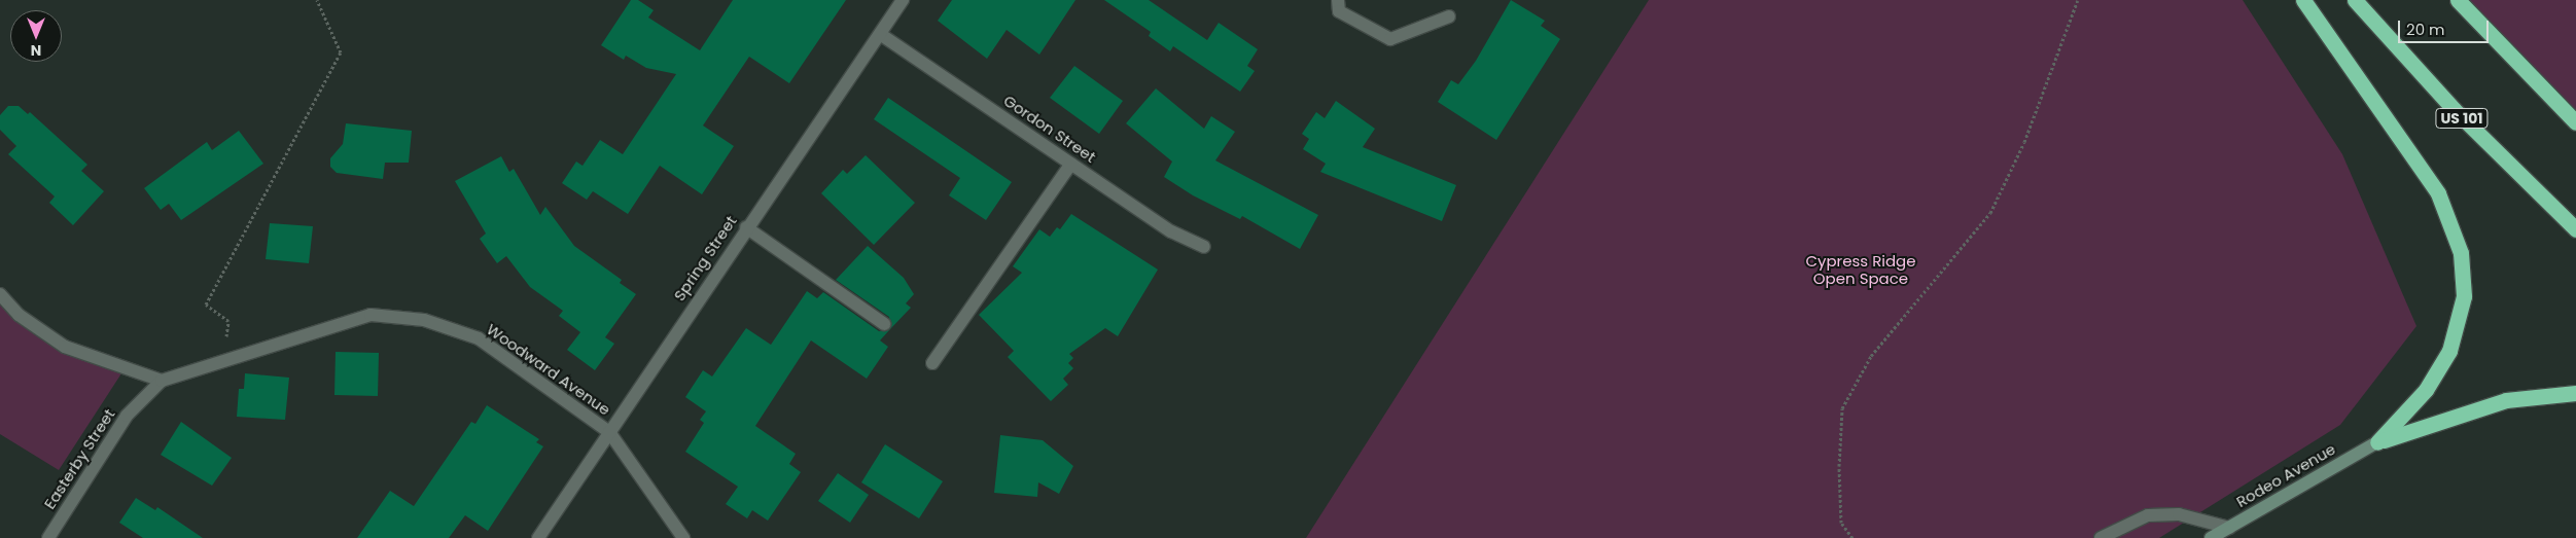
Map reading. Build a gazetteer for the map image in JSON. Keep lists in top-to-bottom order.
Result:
{
  "streets": {
    "highway": ["US 101"],
    "street": [
      "Gordon Street",
      "Spring Street",
      "Woodward Avenue",
      "Easterby Street",
      "Rodeo Avenue"
    ]
  },
  "crossings": [
    ["Gordon Street", "Spring Street"],
    ["Spring Street", "Woodward Avenue"],
    ["Woodward Avenue", "Easterby Street"]
  ],
  "parks": ["Cypress Ridge Open Space"],
  "scale_bar": "20 m",
  "north": "bottom"
}
